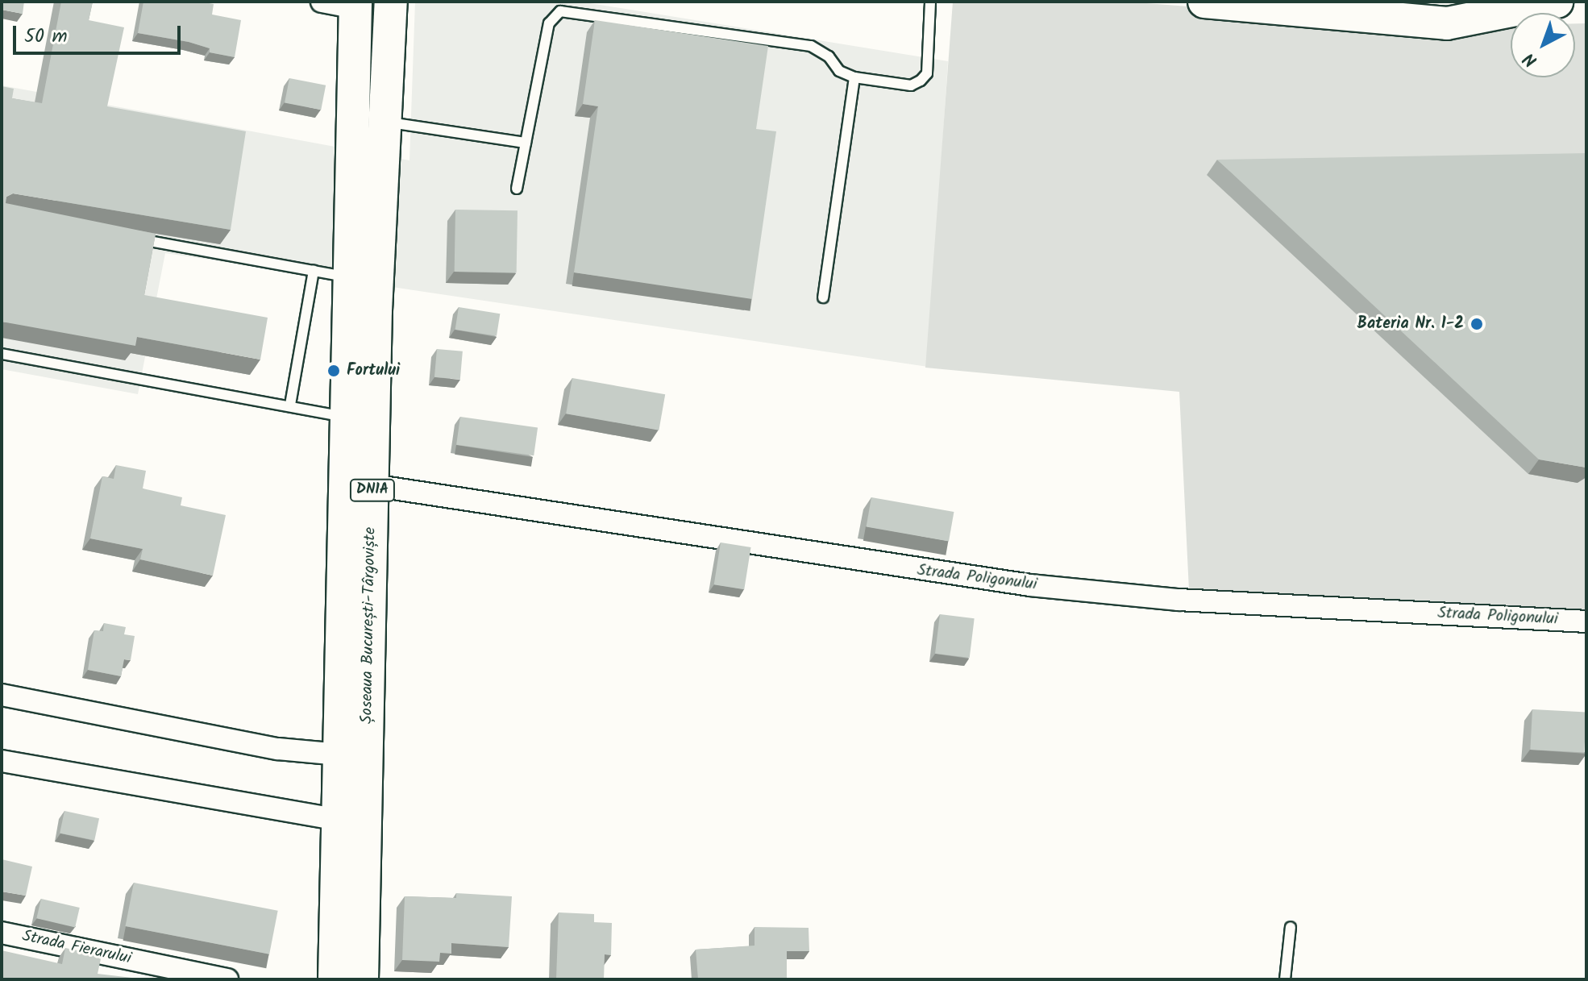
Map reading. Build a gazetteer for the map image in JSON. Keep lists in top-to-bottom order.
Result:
{
  "streets": {
    "main road": ["DN1A", "Șoseaua București-Târgoviște"],
    "street": ["Strada Poligonului", "Strada Fierarului"]
  },
  "crossings": [
    ["Strada Poligonului", "Șoseaua București-Târgoviște"]
  ],
  "places": ["Bateria Nr. 1-2", "Fortului"],
  "scale_bar": "50 m",
  "north": "bottom left"
}
